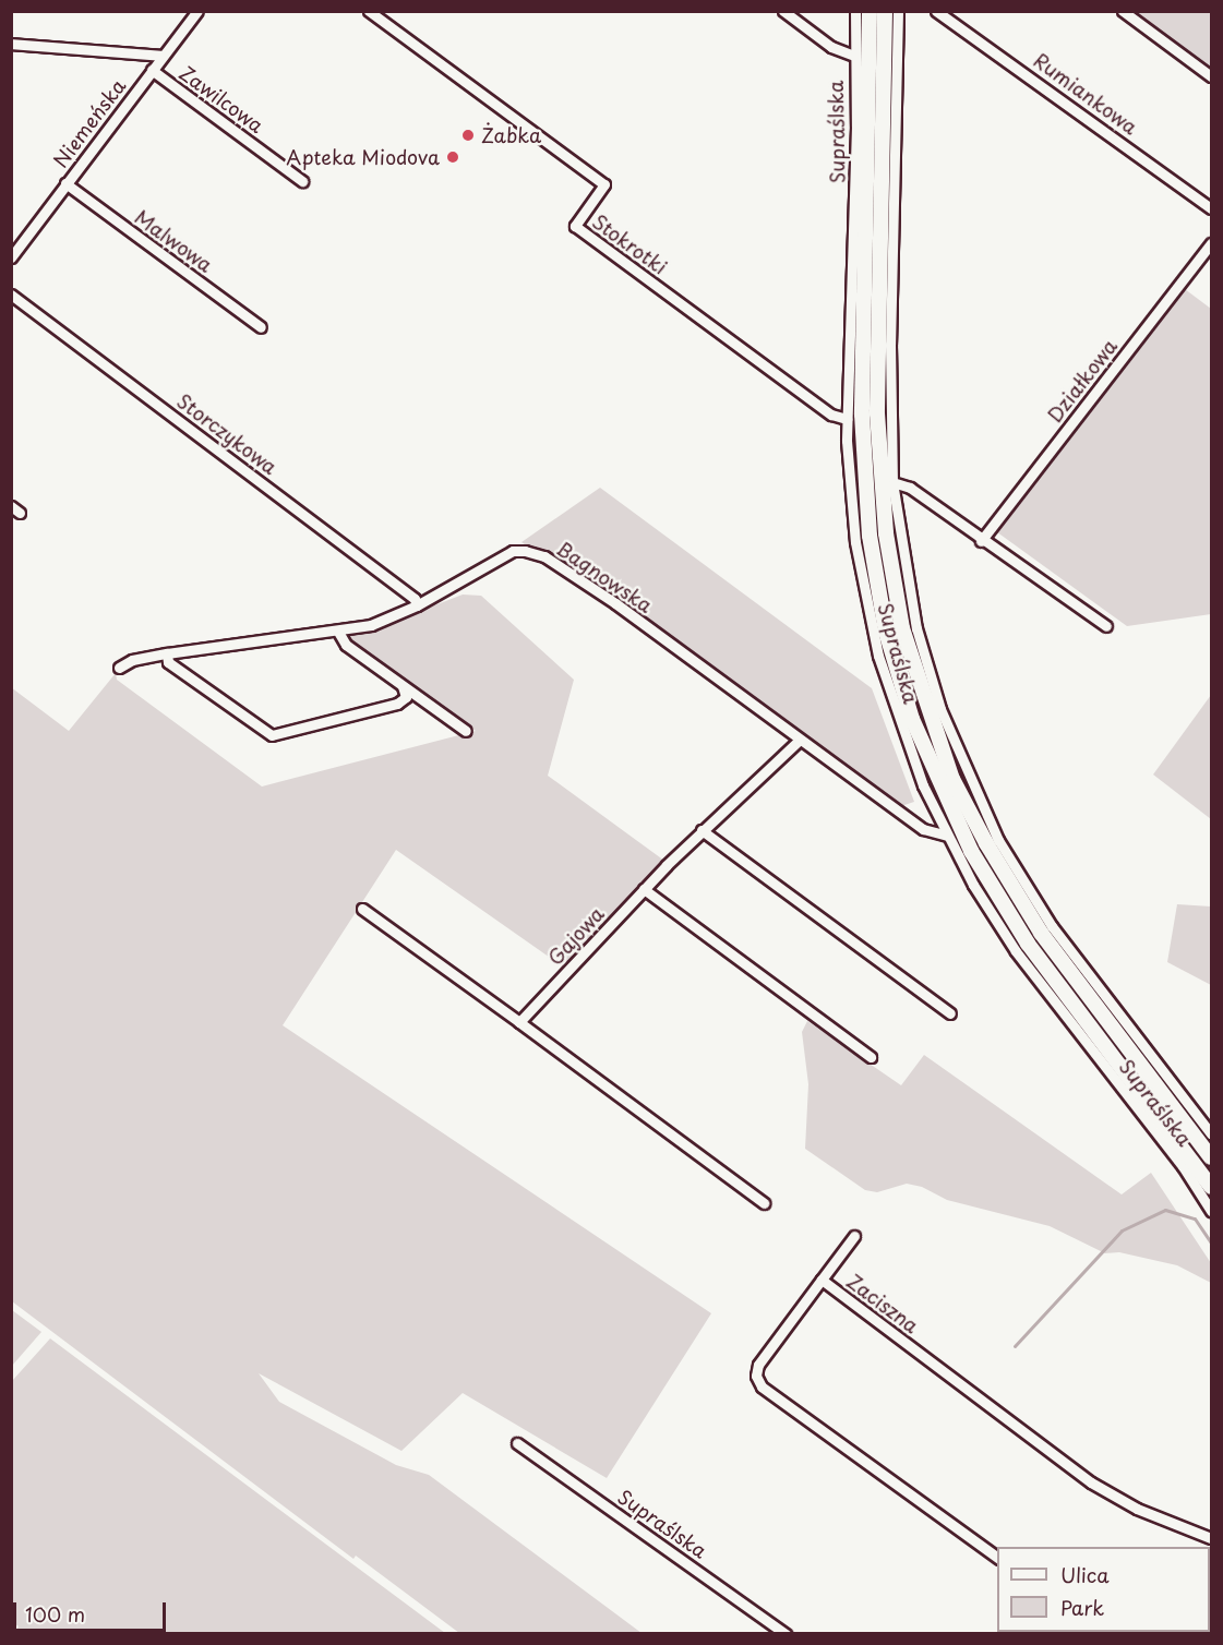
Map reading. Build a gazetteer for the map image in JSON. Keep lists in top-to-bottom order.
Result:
{
  "streets": {
    "street": [
      "Rumiankowa",
      "Zawilcowa",
      "Niemeńska",
      "Supraślska",
      "Malwowa",
      "Stokrotki",
      "Działkowa",
      "Storczykowa",
      "Bagnowska",
      "Gajowa",
      "Zaciszna"
    ]
  },
  "crossings": [
    ["Zawilcowa", "Niemeńska"],
    ["Niemeńska", "Malwowa"],
    ["Supraślska", "Stokrotki"],
    ["Supraślska", "Bagnowska"],
    ["Storczykowa", "Bagnowska"],
    ["Bagnowska", "Gajowa"]
  ],
  "places": ["Żabka", "Apteka Miodova"],
  "legend": ["Ulica", "Park"],
  "scale_bar": "100 m"
}
